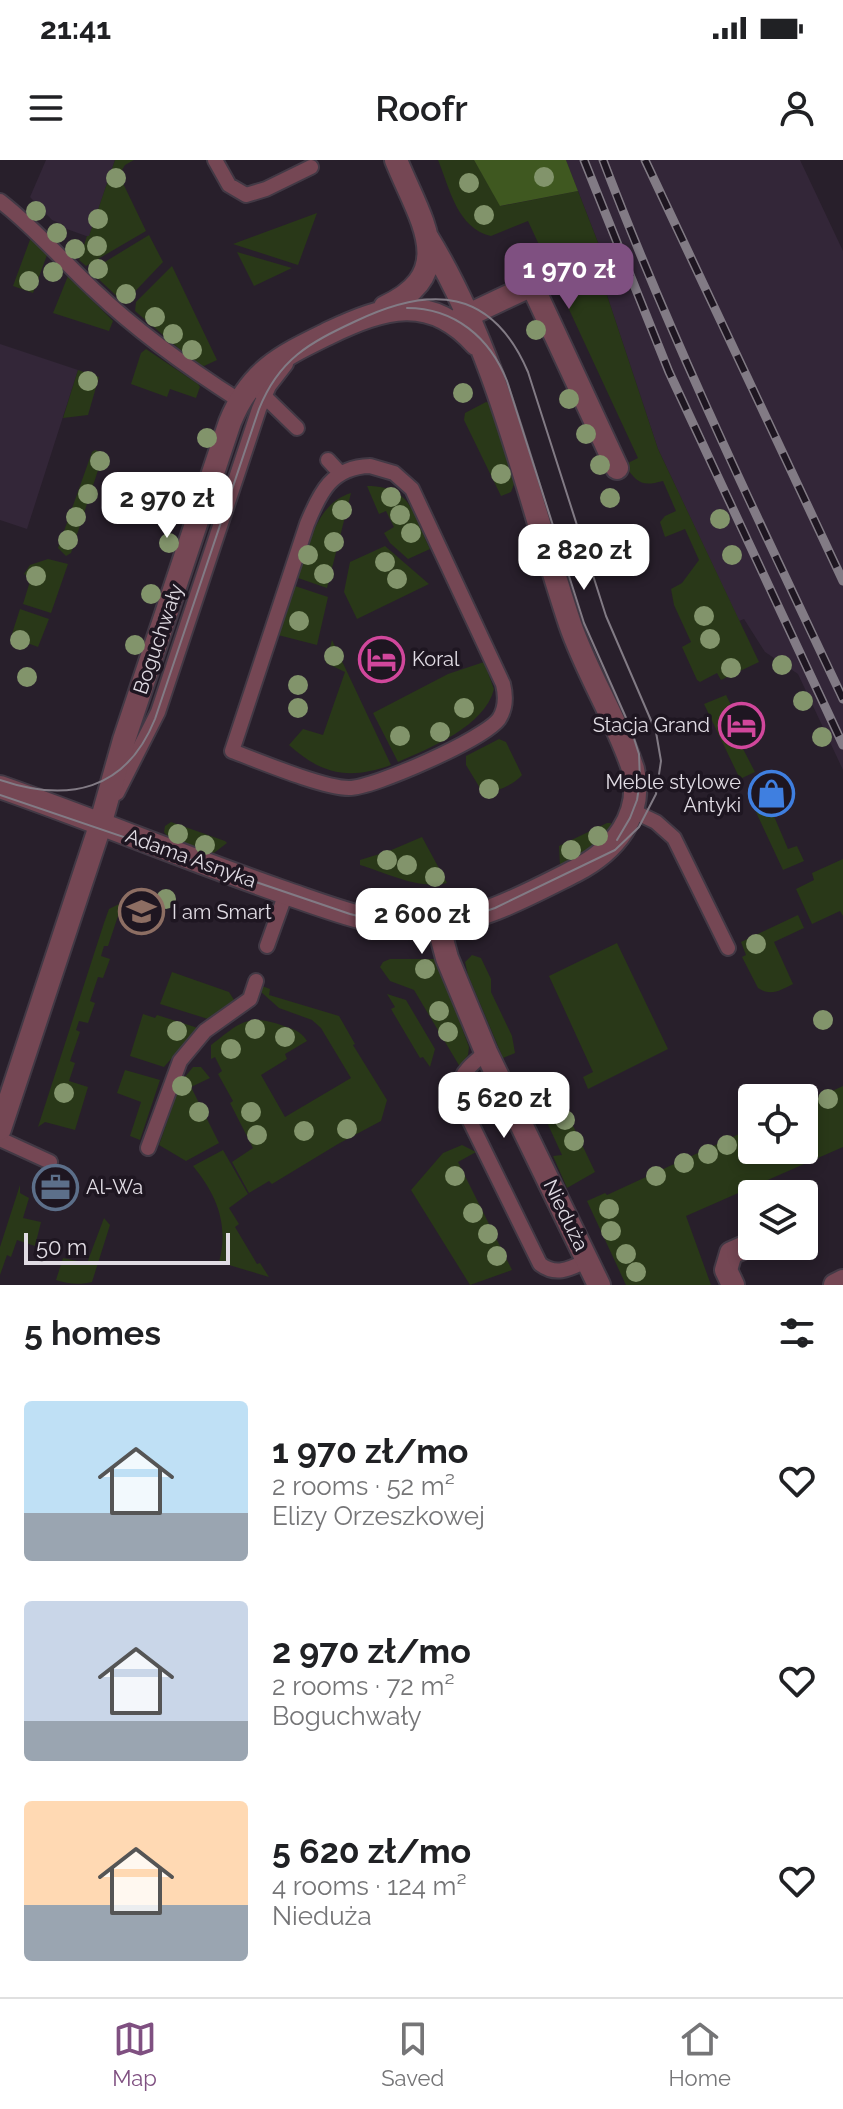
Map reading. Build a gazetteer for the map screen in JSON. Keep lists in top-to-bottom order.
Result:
{
  "streets": {
    "street": ["Boguchwały", "Adama Asnyka", "Nieduża"]
  },
  "crossings": [
    ["Boguchwały", "Adama Asnyka"],
    ["Adama Asnyka", "Nieduża"]
  ],
  "places": {
    "hotel": ["Koral", "Stacja Grand"],
    "shop": ["Meble stylowe Antyki"],
    "school or university": ["I am Smart"],
    "office": ["Al-Wa"]
  },
  "scale_bar": "50 m",
  "page": {
    "status": "21:41",
    "header": "Roofr",
    "price": [
      "1 970 zł",
      "2 970 zł",
      "2 820 zł",
      "2 600 zł",
      "5 620 zł"
    ],
    "scale": "50 m",
    "heading": "5 homes",
    "list": [
      {
        "name": "1 970 zł/mo",
        "note": "2 rooms · 52 m² · Elizy Orzeszkowej"
      },
      {
        "name": "2 970 zł/mo",
        "note": "2 rooms · 72 m² · Boguchwały"
      },
      {
        "name": "5 620 zł/mo",
        "note": "4 rooms · 124 m² · Nieduża"
      }
    ],
    "tabs": ["Map", "Saved", "Home"]
  }
}
